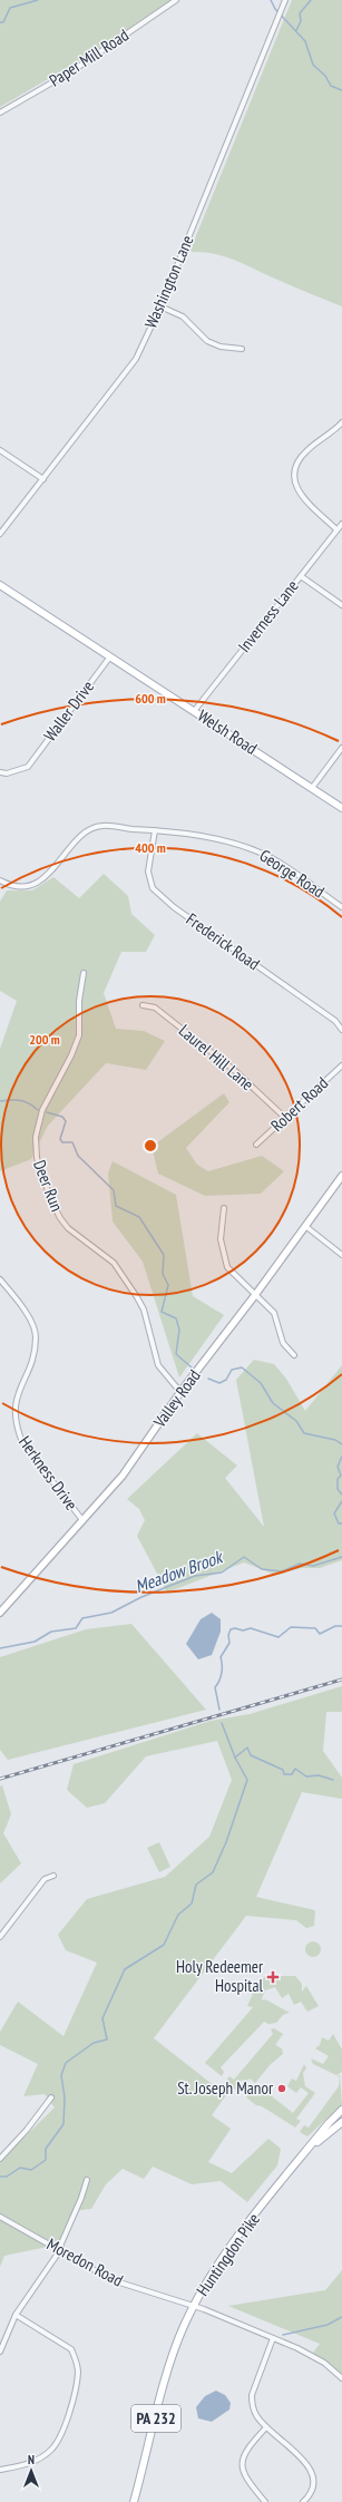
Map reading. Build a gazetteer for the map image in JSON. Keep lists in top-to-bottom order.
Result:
{
  "streets": {
    "main road": [
      "Welsh Road",
      "Valley Road",
      "Huntingdon Pike",
      "PA 232"
    ],
    "street": [
      "Paper Mill Road",
      "Washington Lane",
      "Inverness Lane",
      "Waller Drive",
      "George Road",
      "Frederick Road",
      "Laurel Hill Lane",
      "Robert Road",
      "Deer Run",
      "Herkness Drive",
      "Moredon Road"
    ]
  },
  "crossings": [
    ["Inverness Lane", "Welsh Road"],
    ["Waller Drive", "Welsh Road"],
    ["George Road", "Frederick Road"],
    ["Laurel Hill Lane", "Robert Road"],
    ["Deer Run", "Valley Road"],
    ["Valley Road", "Herkness Drive"],
    ["Huntingdon Pike", "Moredon Road"]
  ],
  "water": ["Meadow Brook"],
  "places": {
    "health": ["Holy Redeemer Hospital"],
    "other": ["St. Joseph Manor"]
  },
  "north": "top",
  "rings": ["600 m", "400 m", "200 m"]
}
